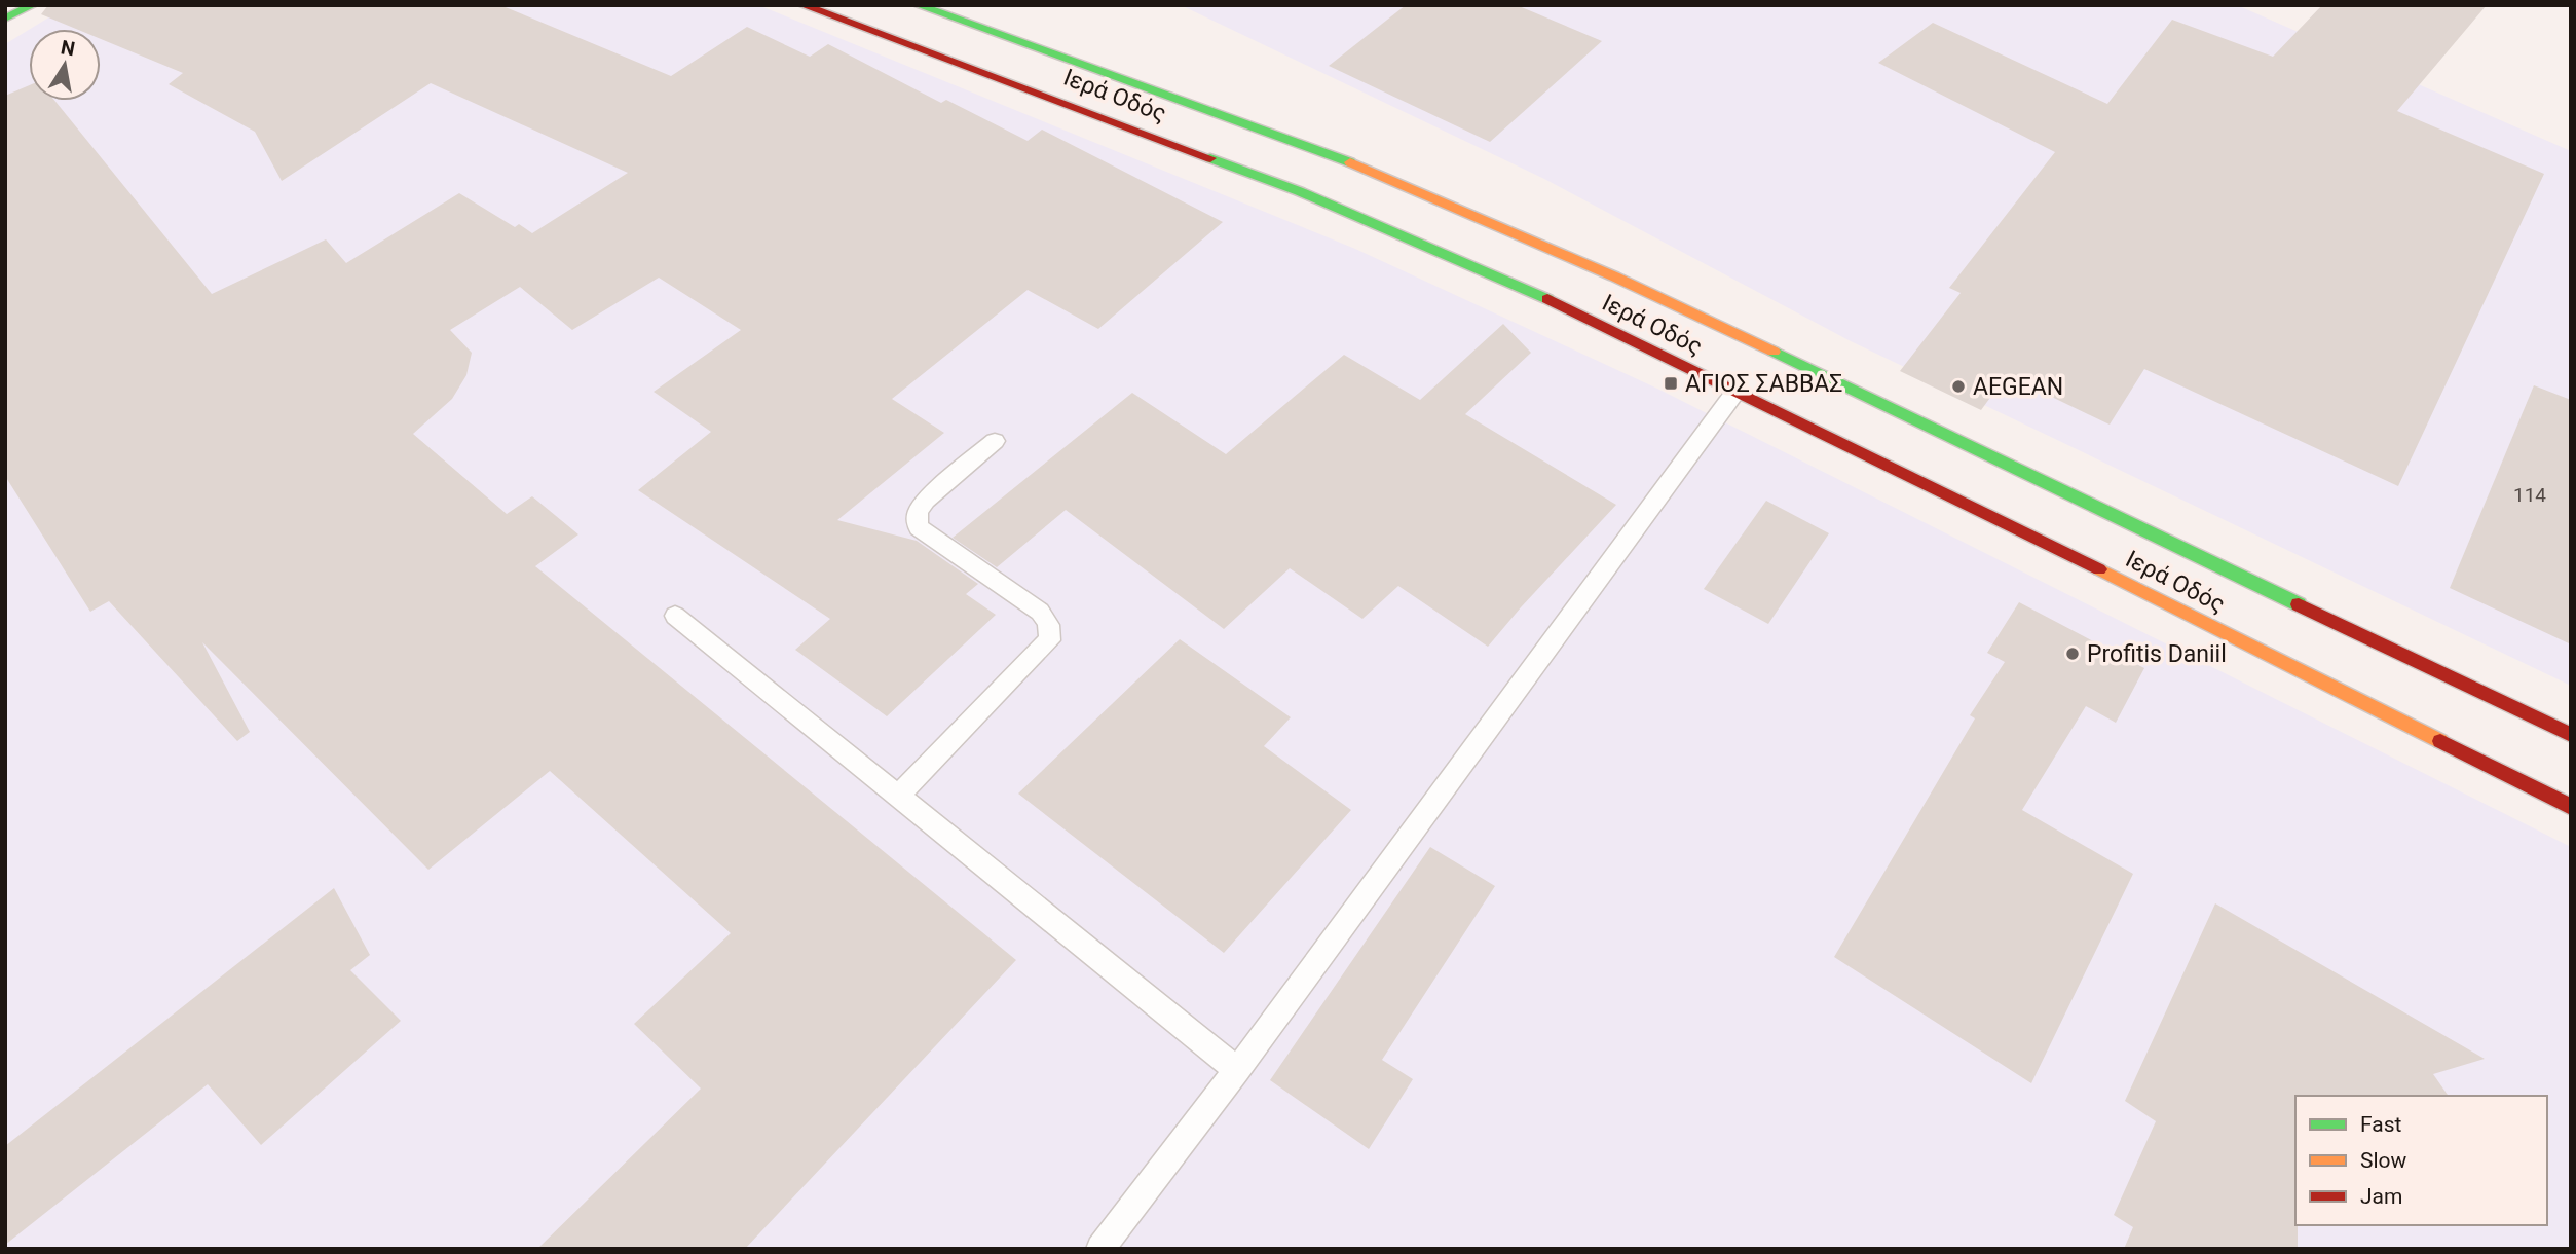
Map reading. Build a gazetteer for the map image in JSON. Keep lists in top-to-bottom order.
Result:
{
  "streets": {
    "main road": ["Ιερά Οδός"]
  },
  "places": {
    "transit": ["ΑΓΙΟΣ ΣΑΒΒΑΣ"],
    "other": ["AEGEAN", "Profitis Daniil"]
  },
  "house_numbers": ["114"],
  "legend": ["Fast", "Slow", "Jam"],
  "north": "top"
}
